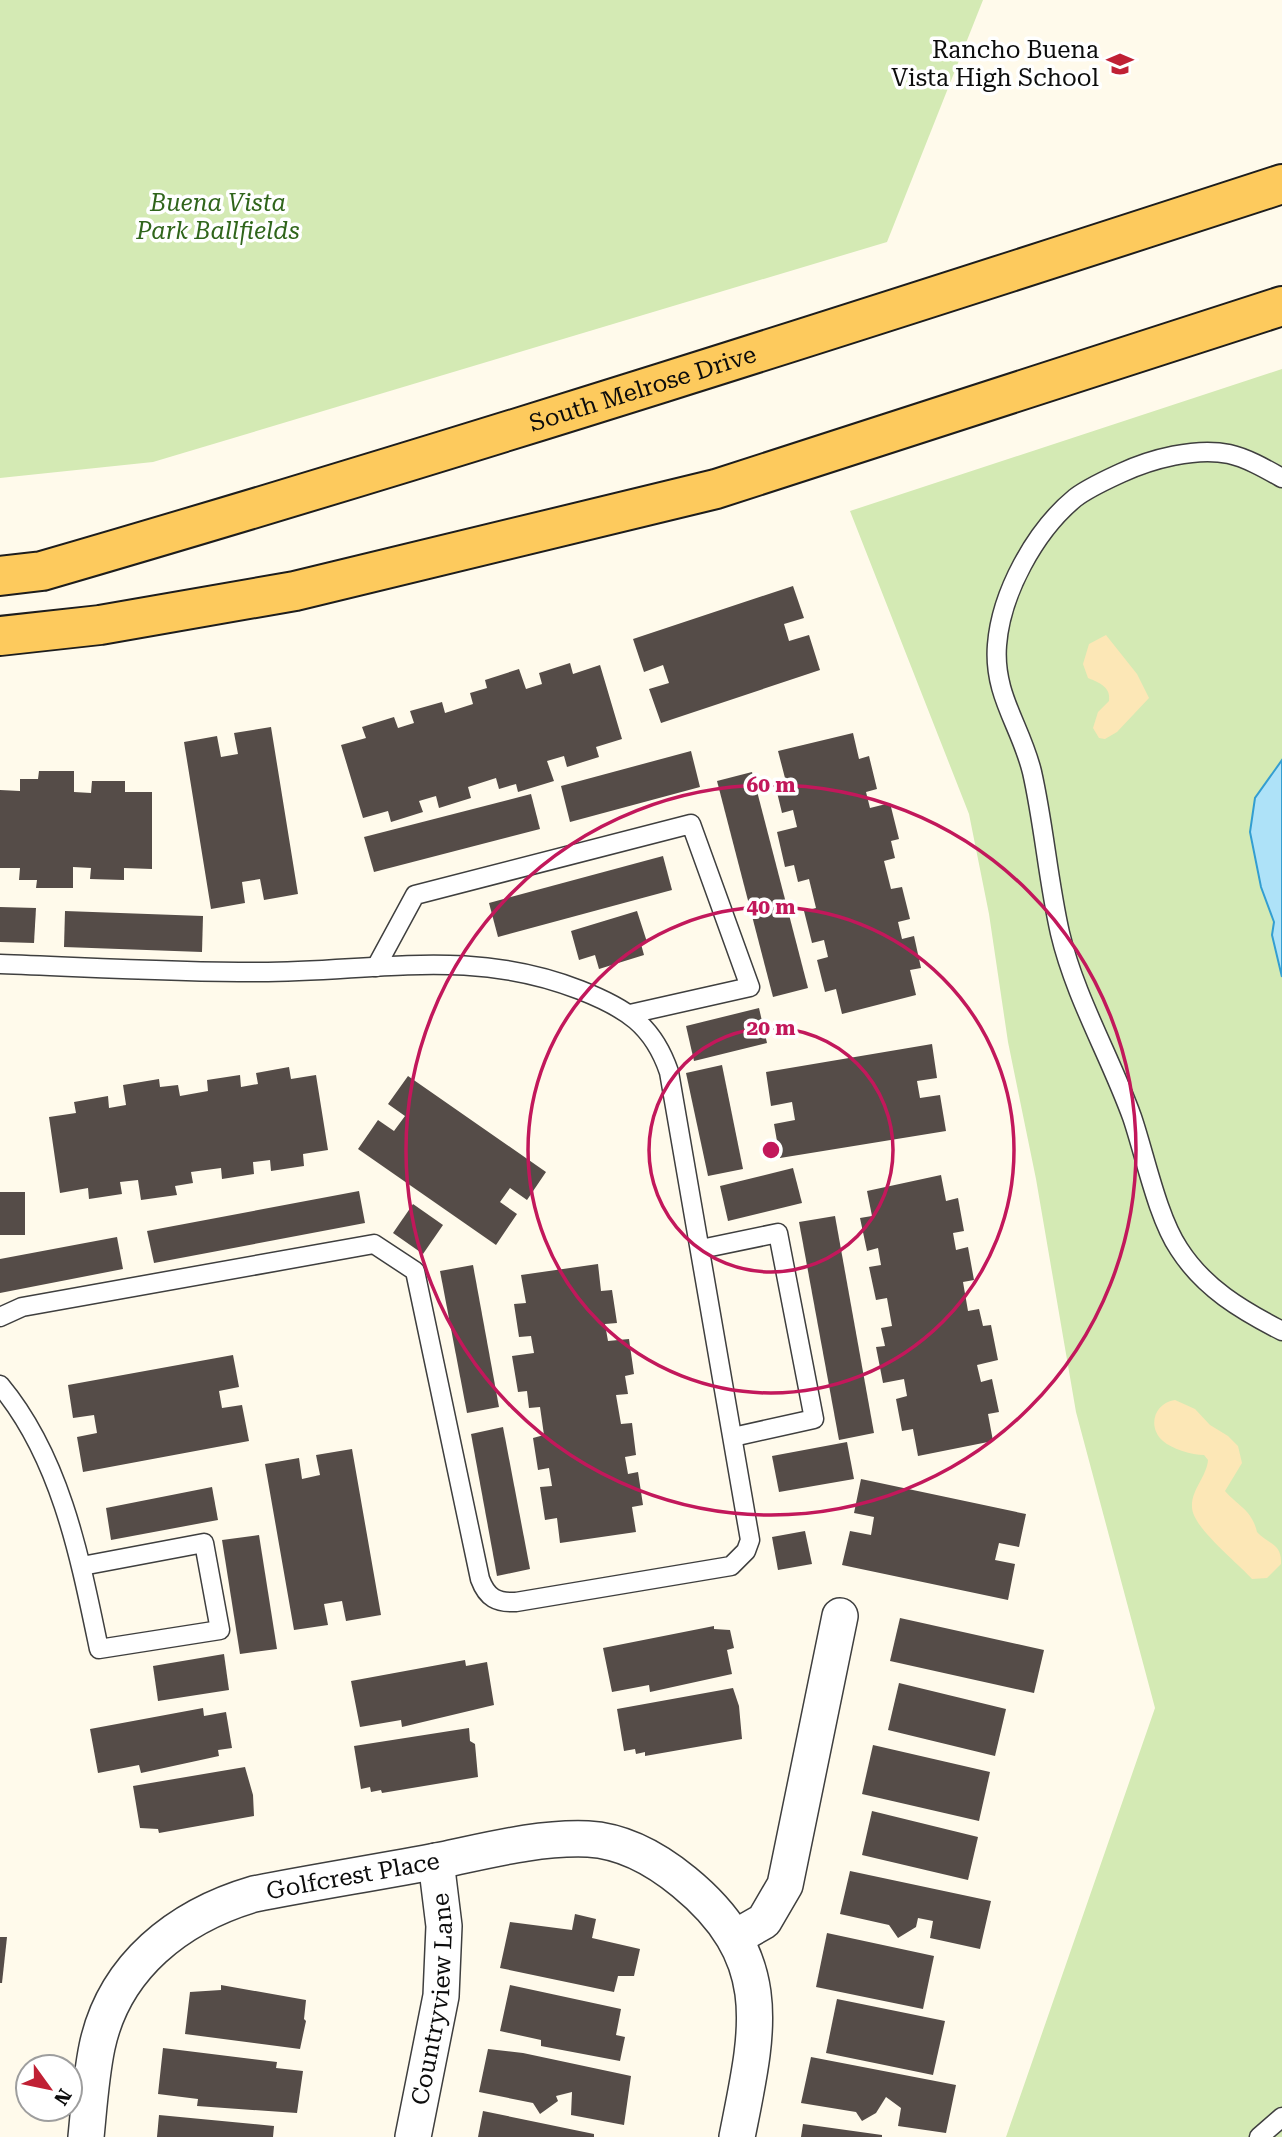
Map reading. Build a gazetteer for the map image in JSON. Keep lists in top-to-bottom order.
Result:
{
  "streets": {
    "main road": ["South Melrose Drive"],
    "street": ["Golfcrest Place", "Countryview Lane"]
  },
  "crossings": [
    ["Golfcrest Place", "Countryview Lane"]
  ],
  "parks": ["Buena Vista Park Ballfields"],
  "places": {
    "school or university": ["Rancho Buena Vista High School"]
  },
  "north": "bottom right",
  "rings": ["60 m", "40 m", "20 m"]
}
